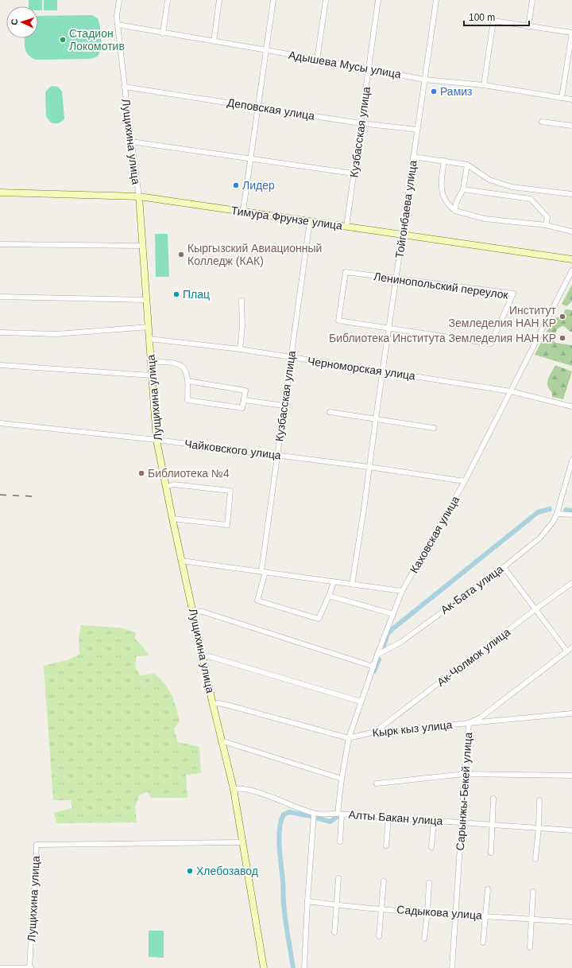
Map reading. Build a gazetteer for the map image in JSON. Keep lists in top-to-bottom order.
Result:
{
  "streets": {
    "street": [
      "Адышева Мусы улица",
      "Деповская улица",
      "Кузбасская улица",
      "Лущихина улица",
      "Тойгонбаева улица",
      "Тимура Фрунзе улица",
      "Ленинопольский переулок",
      "Черноморская улица",
      "Чайковского улица",
      "Каховская улица",
      "Ак-Бата улица",
      "Ак-Чолмок улица",
      "Кырк кыз улица",
      "Сарынжы-Бекей улица",
      "Алты Бакан улица",
      "Садыкова улица"
    ]
  },
  "crossings": [
    ["Адышева Мусы улица", "Кузбасская улица"],
    ["Адышева Мусы улица", "Лущихина улица"],
    ["Адышева Мусы улица", "Тойгонбаева улица"],
    ["Деповская улица", "Кузбасская улица"],
    ["Деповская улица", "Лущихина улица"],
    ["Деповская улица", "Тойгонбаева улица"],
    ["Кузбасская улица", "Тимура Фрунзе улица"],
    ["Кузбасская улица", "Черноморская улица"],
    ["Кузбасская улица", "Чайковского улица"],
    ["Лущихина улица", "Тимура Фрунзе улица"],
    ["Лущихина улица", "Черноморская улица"],
    ["Лущихина улица", "Чайковского улица"],
    ["Тойгонбаева улица", "Тимура Фрунзе улица"],
    ["Тойгонбаева улица", "Ленинопольский переулок"],
    ["Тойгонбаева улица", "Черноморская улица"],
    ["Тойгонбаева улица", "Чайковского улица"],
    ["Черноморская улица", "Каховская улица"],
    ["Чайковского улица", "Каховская улица"],
    ["Каховская улица", "Ак-Бата улица"],
    ["Каховская улица", "Кырк кыз улица"],
    ["Каховская улица", "Алты Бакан улица"],
    ["Ак-Чолмок улица", "Кырк кыз улица"],
    ["Кырк кыз улица", "Сарынжы-Бекей улица"],
    ["Сарынжы-Бекей улица", "Алты Бакан улица"],
    ["Сарынжы-Бекей улица", "Садыкова улица"]
  ],
  "places": [
    "Стадион Локомотив",
    "Рамиз",
    "Лидер",
    "Кыргызский Авиационный Колледж (КАК)",
    "Плац",
    "Институт Земледелия НАН КР",
    "Библиотека Института Земледелия НАН КР",
    "Библиотека №4",
    "Хлебозавод"
  ],
  "scale_bar": "100 m",
  "north": "left"
}
